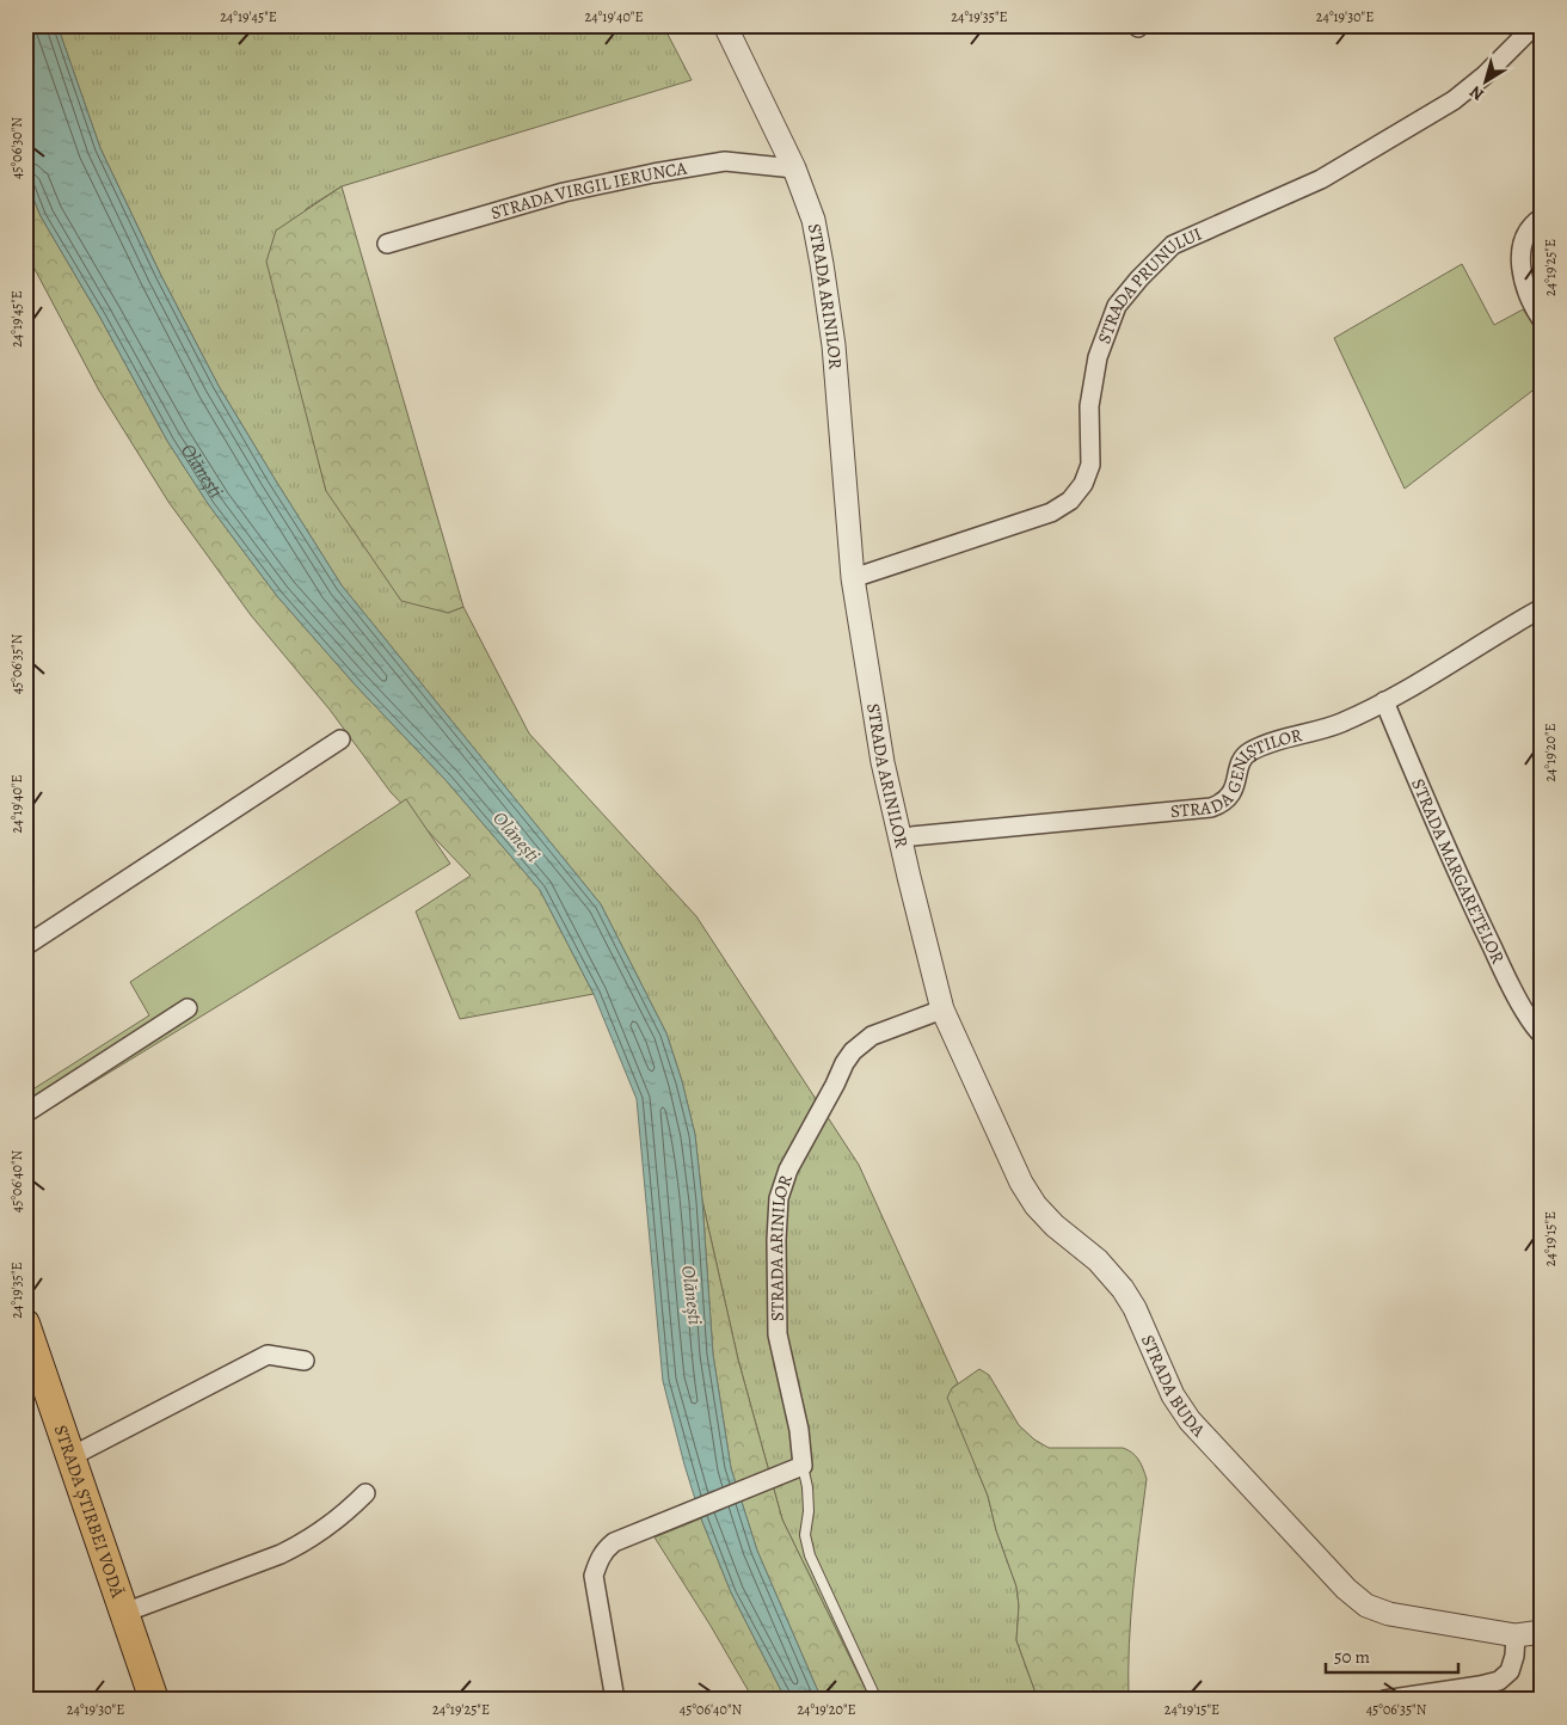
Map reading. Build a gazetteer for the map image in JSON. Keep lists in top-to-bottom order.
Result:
{
  "streets": {
    "main road": ["STRADA ȘTIRBEI VODĂ"],
    "street": [
      "STRADA VIRGIL IERUNCA",
      "STRADA PRUNULUI",
      "STRADA ARINILOR",
      "STRADA GENIȘTILOR",
      "STRADA MARGARETELOR",
      "STRADA BUDA"
    ]
  },
  "crossings": [
    ["STRADA VIRGIL IERUNCA", "STRADA ARINILOR"],
    ["STRADA PRUNULUI", "STRADA ARINILOR"],
    ["STRADA ARINILOR", "STRADA GENIȘTILOR"],
    ["STRADA ARINILOR", "STRADA BUDA"],
    ["STRADA GENIȘTILOR", "STRADA MARGARETELOR"]
  ],
  "water": ["Olănești"],
  "scale_bar": "50 m",
  "north": "bottom left",
  "coordinates": [
    "24°19'45\"E",
    "24°19'40\"E",
    "24°19'35\"E",
    "24°19'30\"E",
    "45°06'30\"N",
    "24°19'25\"E",
    "45°06'35\"N",
    "24°19'20\"E",
    "45°06'40\"N",
    "24°19'15\"E"
  ]
}
